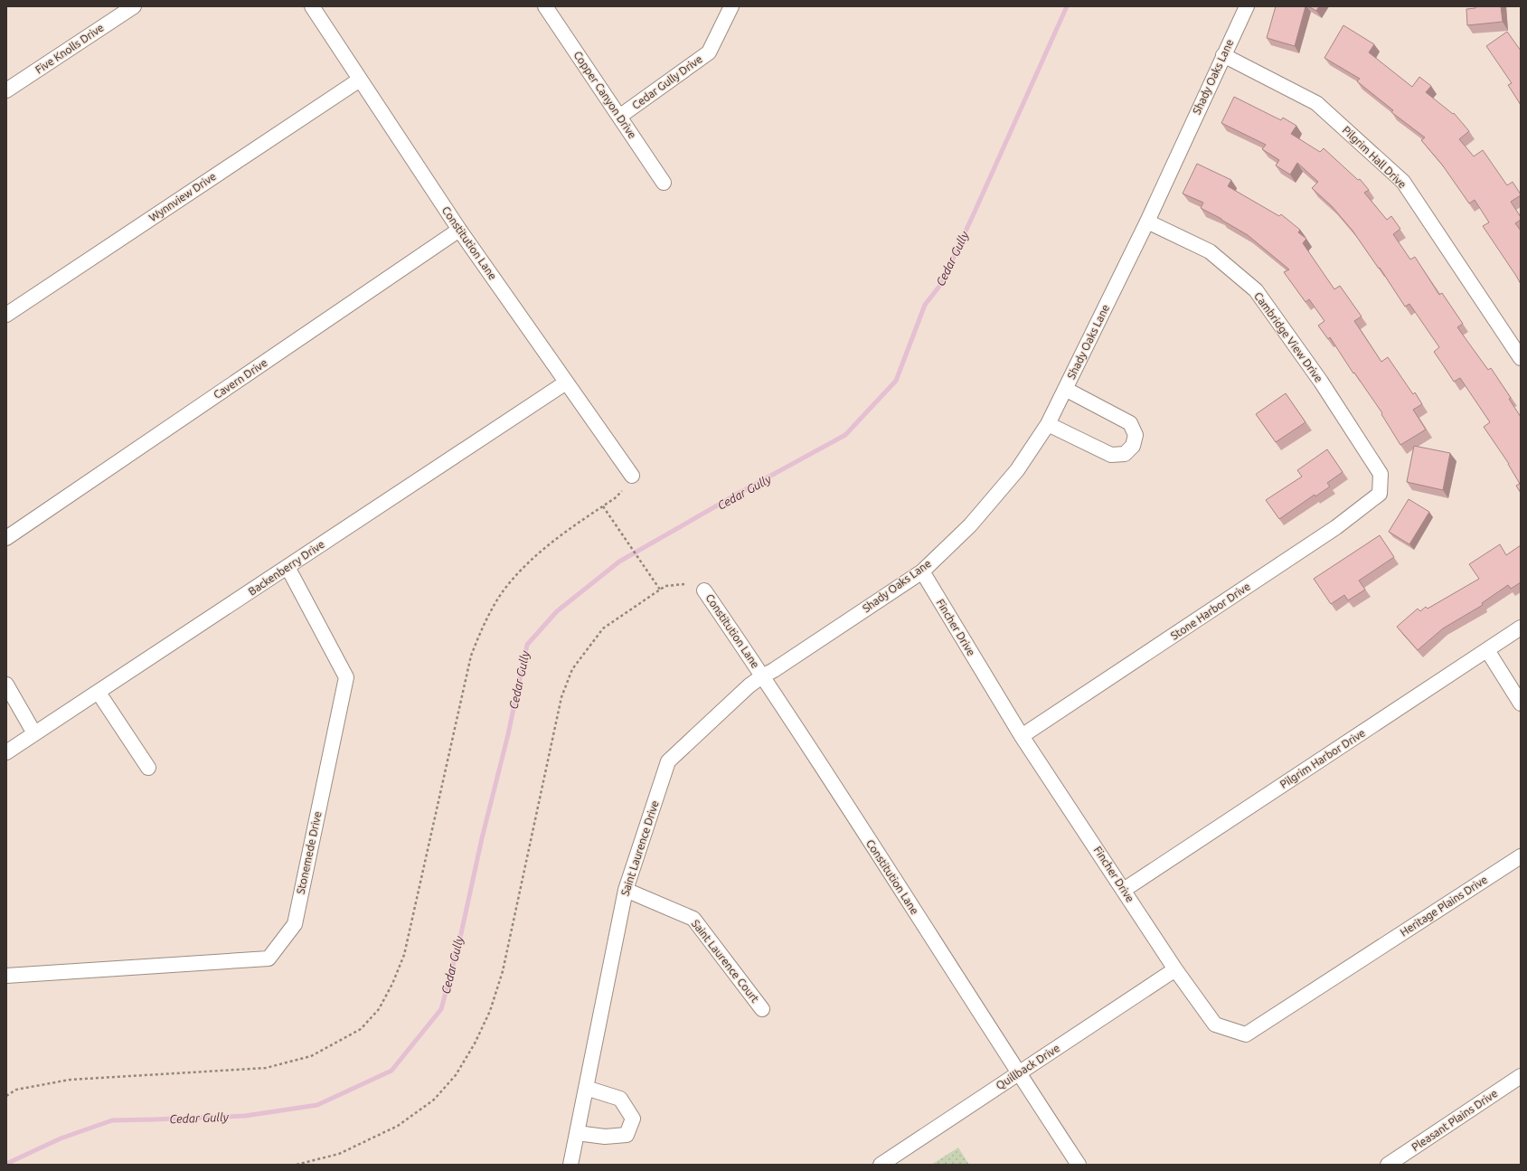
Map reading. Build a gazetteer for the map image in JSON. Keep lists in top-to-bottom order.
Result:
{
  "streets": {
    "street": [
      "Five Knolls Drive",
      "Shady Oaks Lane",
      "Cedar Gully Drive",
      "Copper Canyon Drive",
      "Pilgrim Hall Drive",
      "Wynnview Drive",
      "Constitution Lane",
      "Cambridge View Drive",
      "Cavern Drive",
      "Backenberry Drive",
      "Stone Harbor Drive",
      "Fincher Drive",
      "Pilgrim Harbor Drive",
      "Saint Laurence Drive",
      "Stonemede Drive",
      "Heritage Plains Drive",
      "Saint Laurence Court",
      "Quillback Drive",
      "Pleasant Plains Drive"
    ]
  },
  "crossings": [
    ["Shady Oaks Lane", "Pilgrim Hall Drive"],
    ["Shady Oaks Lane", "Cambridge View Drive"],
    ["Shady Oaks Lane", "Fincher Drive"],
    ["Shady Oaks Lane", "Saint Laurence Drive"],
    ["Cedar Gully Drive", "Copper Canyon Drive"],
    ["Wynnview Drive", "Constitution Lane"],
    ["Constitution Lane", "Cavern Drive"],
    ["Constitution Lane", "Backenberry Drive"],
    ["Constitution Lane", "Saint Laurence Drive"],
    ["Constitution Lane", "Quillback Drive"],
    ["Cambridge View Drive", "Stone Harbor Drive"],
    ["Backenberry Drive", "Stonemede Drive"],
    ["Stone Harbor Drive", "Fincher Drive"],
    ["Fincher Drive", "Pilgrim Harbor Drive"],
    ["Fincher Drive", "Heritage Plains Drive"],
    ["Fincher Drive", "Quillback Drive"],
    ["Saint Laurence Drive", "Saint Laurence Court"]
  ],
  "water": ["Cedar Gully"]
}
